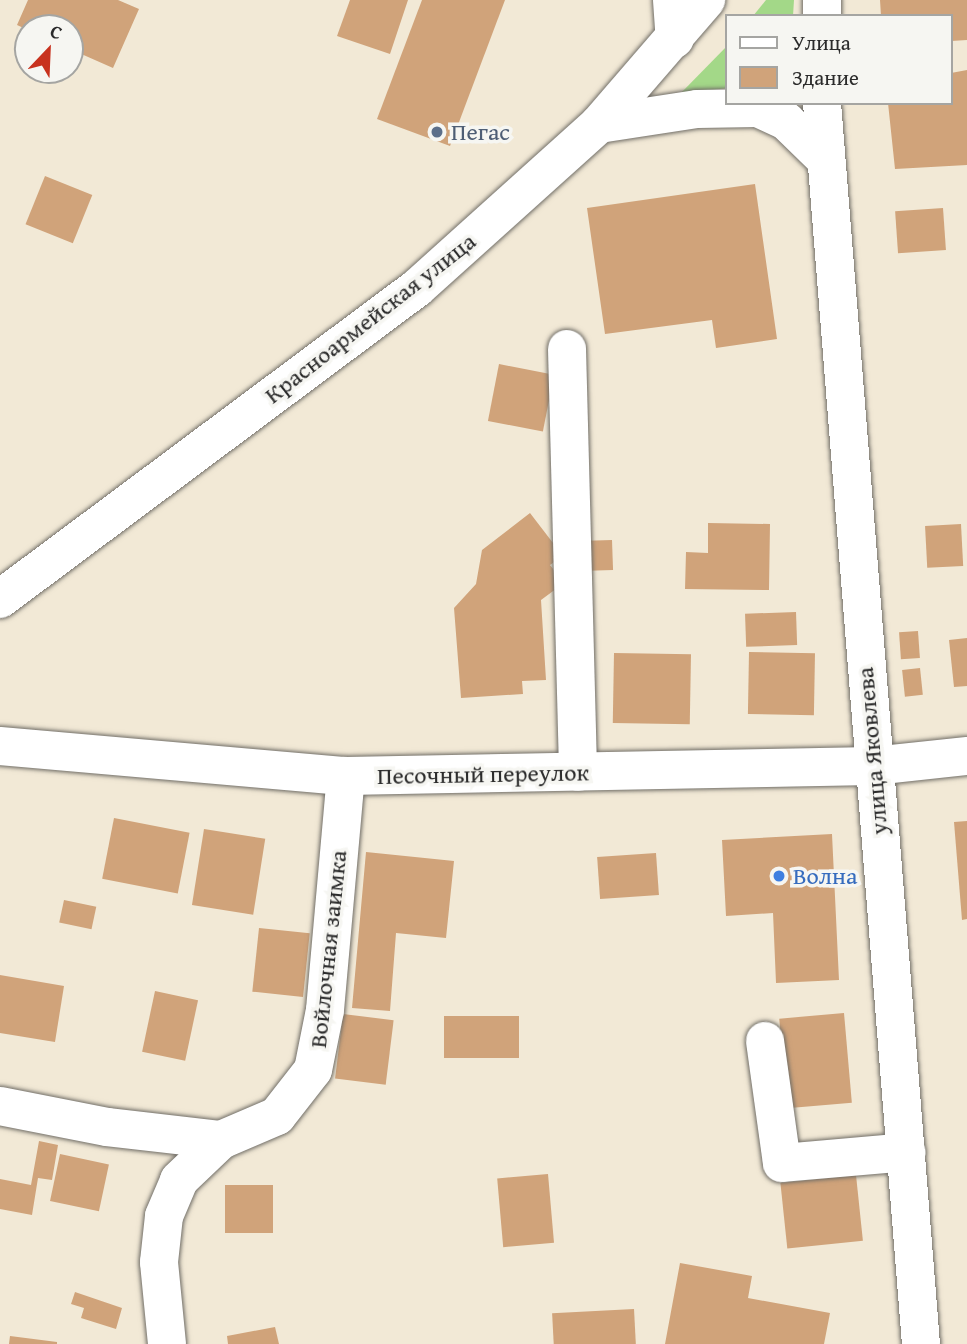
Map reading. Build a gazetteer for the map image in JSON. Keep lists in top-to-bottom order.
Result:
{
  "streets": {
    "street": [
      "Красноармейская улица",
      "улица Яковлева",
      "Песочный переулок",
      "Войлочная заимка"
    ]
  },
  "crossings": [
    ["улица Яковлева", "Песочный переулок"],
    ["Песочный переулок", "Войлочная заимка"]
  ],
  "places": ["Пегас", "Волна"],
  "legend": ["Улица", "Здание"],
  "north": "top right"
}
